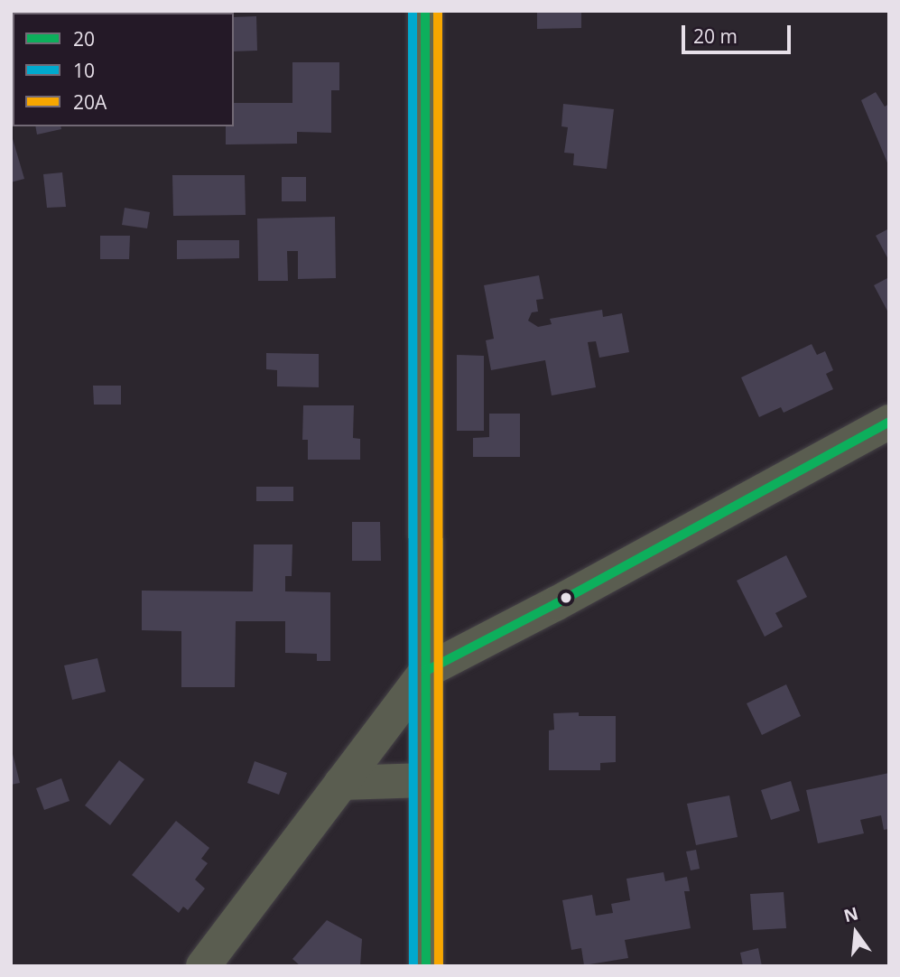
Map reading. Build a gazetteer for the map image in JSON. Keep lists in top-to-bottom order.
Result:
{
  "lines": ["transit line 20", "transit line 10", "transit line 20A"],
  "legend": ["20", "10", "20A"],
  "scale_bar": "20 m",
  "north": "top"
}
